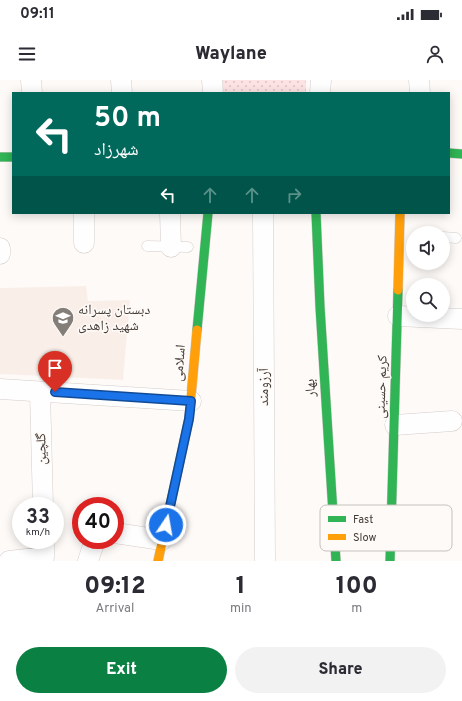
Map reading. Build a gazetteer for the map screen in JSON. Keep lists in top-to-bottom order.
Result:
{
  "streets": {
    "street": [
      "اسلامی",
      "آرزومند",
      "کریم حسینی",
      "بهار",
      "گلچین"
    ]
  },
  "places": {
    "school or university": ["دبستان پسرانه شهید زاهدی"]
  },
  "legend": ["Fast", "Slow"],
  "page": {
    "status": "09:11",
    "header": "Waylane",
    "turn": ["50 m", "شهرزاد"],
    "speed": "33 km/h",
    "limit": "40",
    "eta": [
      "09:12",
      "Arrival",
      "1",
      "min",
      "100",
      "m"
    ],
    "buttons": ["Exit", "Share"]
  }
}
